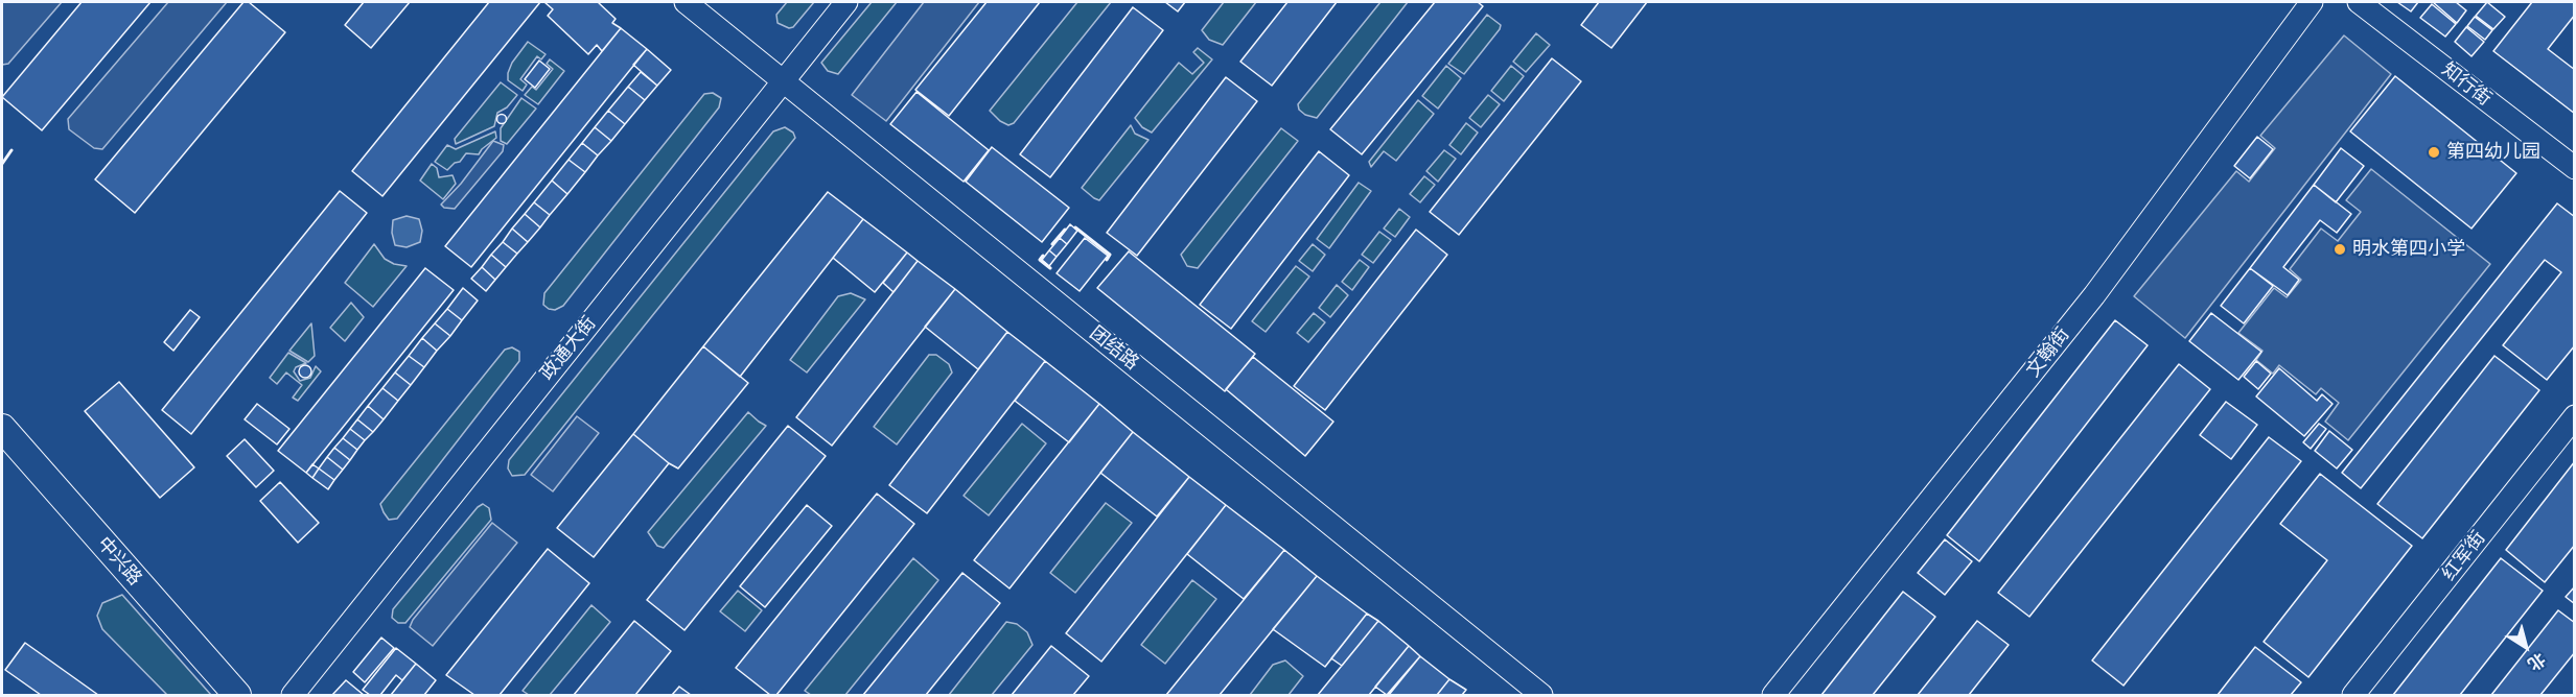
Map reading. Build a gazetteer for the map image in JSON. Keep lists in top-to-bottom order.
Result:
{
  "streets": {
    "main road": ["中兴路"],
    "street": [
      "知行街",
      "政通大街",
      "团结路",
      "文翰街",
      "红军街"
    ]
  },
  "crossings": [
    ["政通大街", "团结路"]
  ],
  "places": ["第四幼儿园", "明水第四小学"],
  "north": "bottom right"
}
